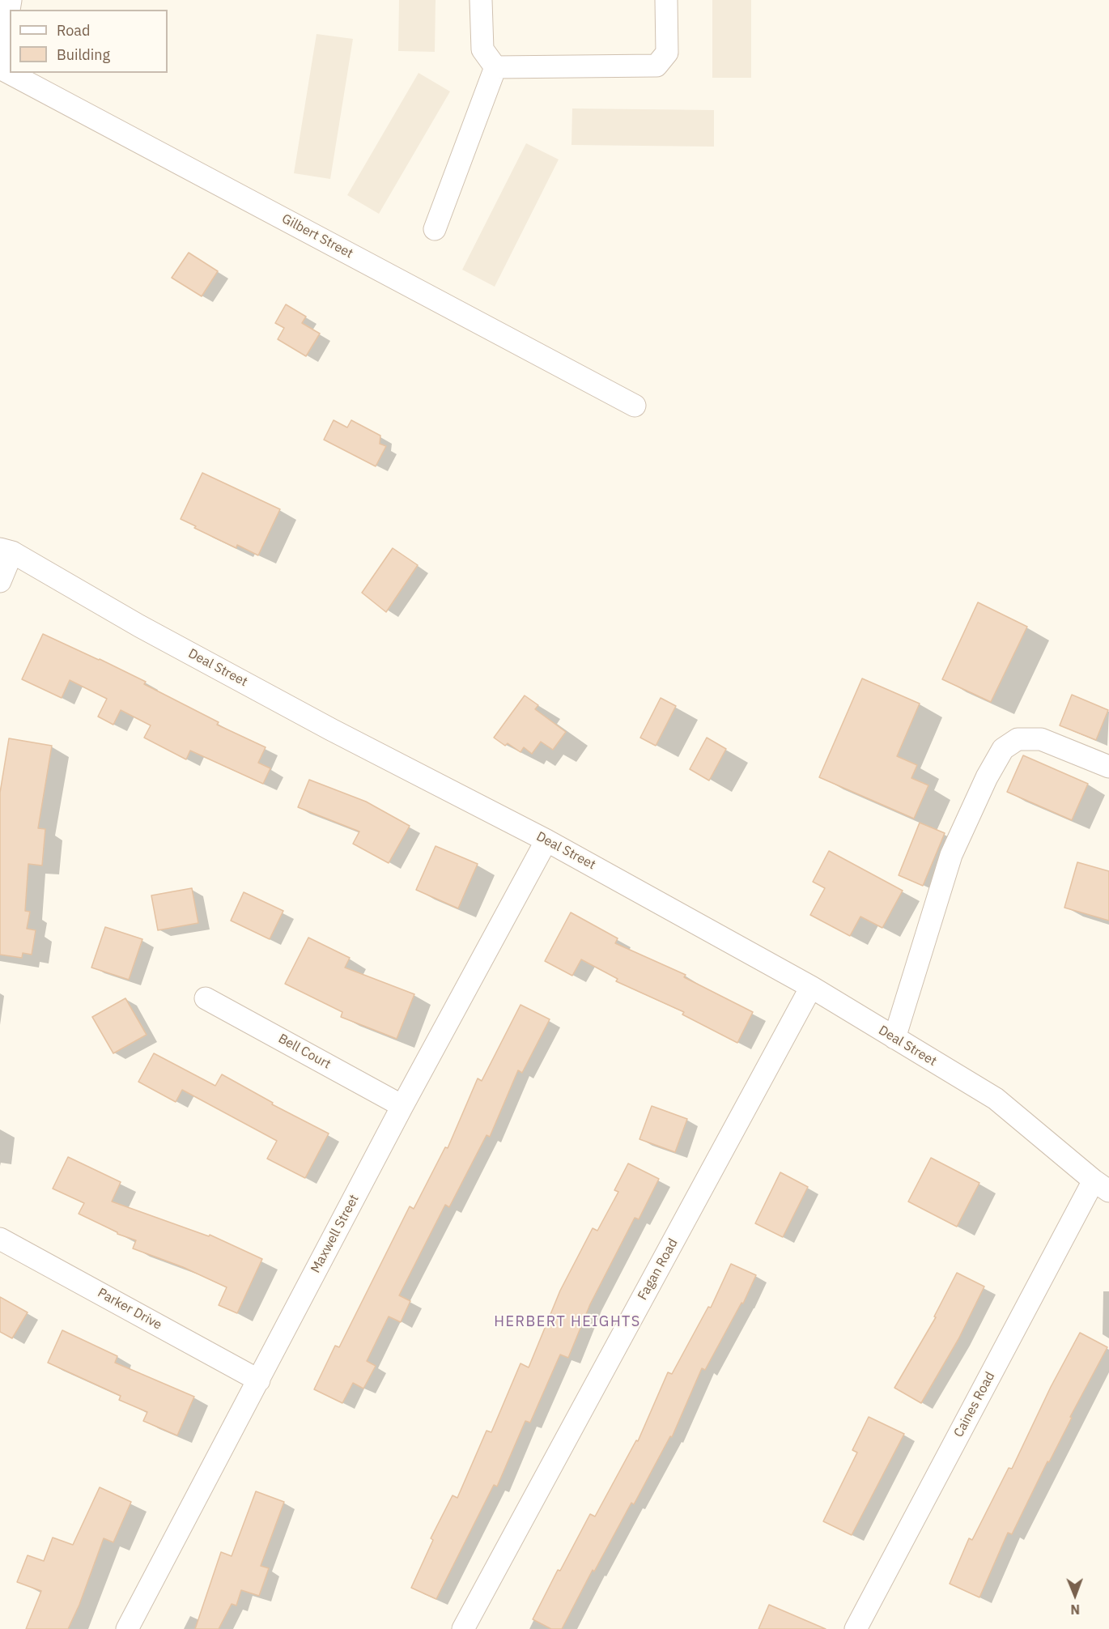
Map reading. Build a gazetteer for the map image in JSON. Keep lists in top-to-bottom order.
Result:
{
  "streets": {
    "street": [
      "Gilbert Street",
      "Deal Street",
      "Bell Court",
      "Maxwell Street",
      "Fagan Road",
      "Parker Drive",
      "Caines Road"
    ]
  },
  "crossings": [
    ["Deal Street", "Maxwell Street"],
    ["Deal Street", "Fagan Road"],
    ["Deal Street", "Caines Road"],
    ["Bell Court", "Maxwell Street"],
    ["Maxwell Street", "Parker Drive"]
  ],
  "districts": ["HERBERT HEIGHTS"],
  "legend": ["Road", "Building"],
  "north": "bottom"
}
